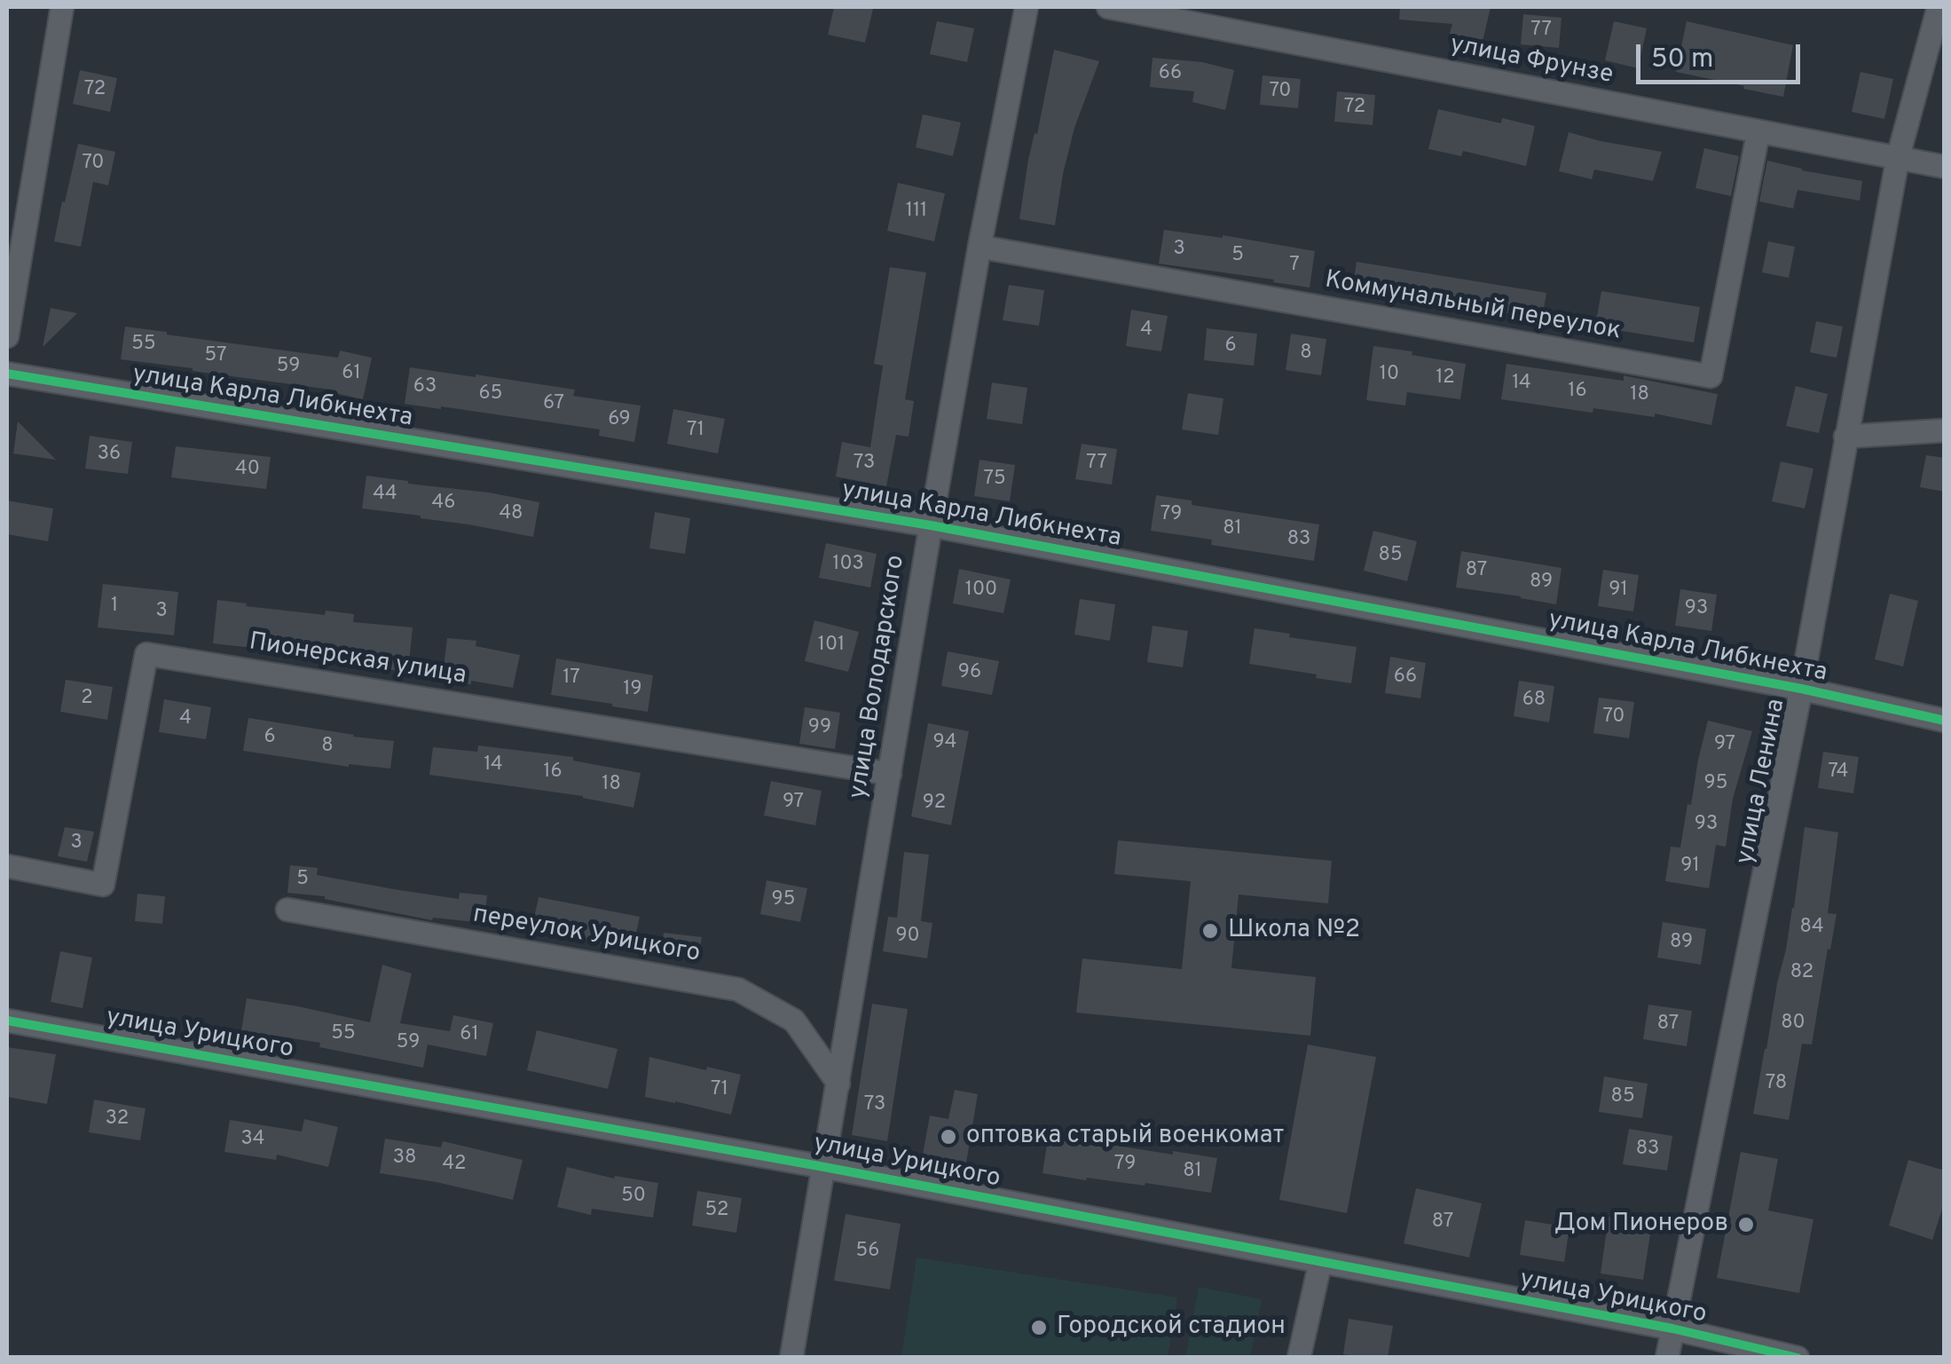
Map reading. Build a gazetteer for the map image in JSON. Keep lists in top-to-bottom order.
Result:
{
  "streets": {
    "street": [
      "улица Фрунзе",
      "Коммунальный переулок",
      "улица Карла Либкнехта",
      "Пионерская улица",
      "улица Володарского",
      "улица Ленина",
      "переулок Урицкого",
      "улица Урицкого"
    ]
  },
  "crossings": [
    ["улица Фрунзе", "Коммунальный переулок"],
    ["улица Фрунзе", "улица Ленина"],
    ["Коммунальный переулок", "улица Володарского"],
    ["улица Карла Либкнехта", "улица Володарского"],
    ["улица Карла Либкнехта", "улица Ленина"],
    ["Пионерская улица", "улица Володарского"],
    ["улица Володарского", "переулок Урицкого"],
    ["улица Володарского", "улица Урицкого"],
    ["улица Ленина", "улица Урицкого"]
  ],
  "places": [
    "Школа №2",
    "оптовка старый военкомат",
    "Дом Пионеров",
    "Городской стадион"
  ],
  "house_numbers": [
    "77",
    "66",
    "72",
    "70",
    "72",
    "70",
    "111",
    "3",
    "5",
    "7",
    "4",
    "55",
    "6",
    "8",
    "57",
    "59",
    "61",
    "10",
    "12",
    "14",
    "63",
    "16",
    "65",
    "18",
    "67",
    "69",
    "71",
    "36",
    "73",
    "77",
    "40",
    "75",
    "44",
    "46",
    "48",
    "79",
    "81",
    "83",
    "85",
    "103",
    "87",
    "89",
    "100",
    "91",
    "1",
    "93",
    "3",
    "101",
    "96",
    "66",
    "17",
    "19",
    "2",
    "68",
    "70",
    "4",
    "99",
    "6",
    "94",
    "97",
    "8",
    "14",
    "16",
    "74",
    "95",
    "18",
    "97",
    "92",
    "93",
    "3",
    "91",
    "5",
    "95",
    "84",
    "90",
    "89",
    "82",
    "80",
    "87",
    "55",
    "61",
    "59",
    "78",
    "71",
    "85",
    "73",
    "32",
    "34",
    "83",
    "38",
    "42",
    "79",
    "81",
    "50",
    "52",
    "87",
    "56"
  ],
  "scale_bar": "50 m"
}
